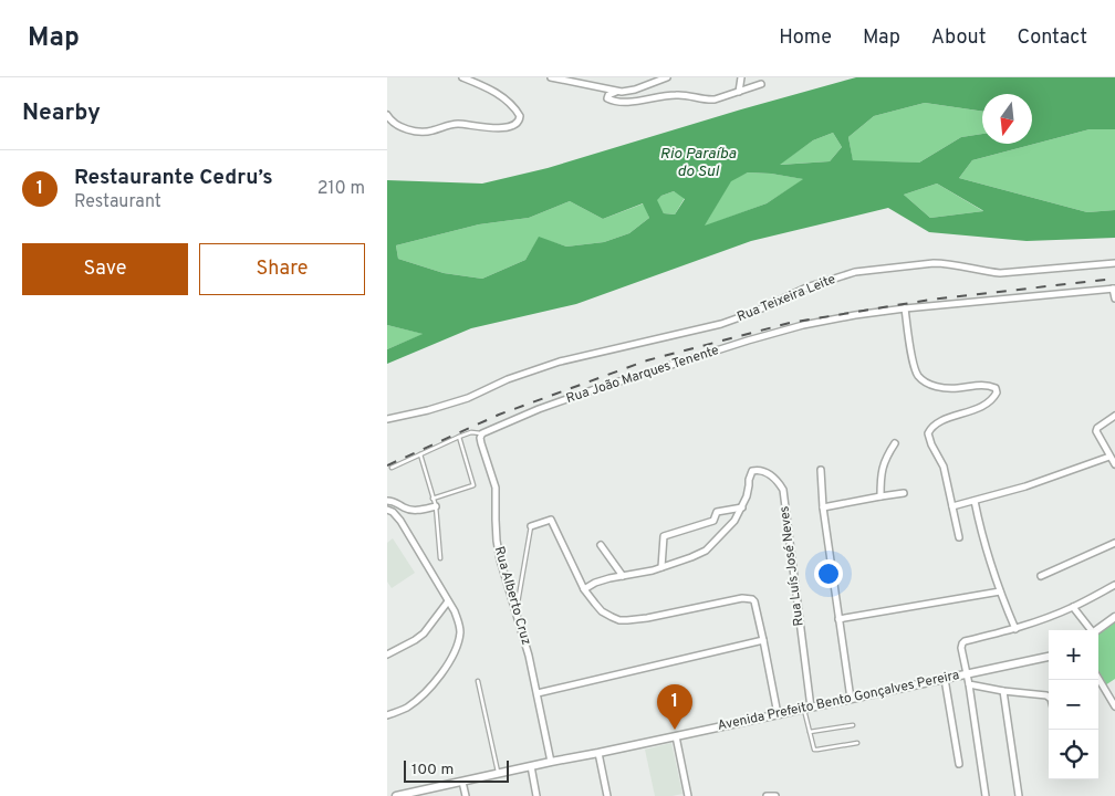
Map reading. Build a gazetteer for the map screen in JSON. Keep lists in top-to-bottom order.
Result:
{
  "streets": {
    "street": [
      "Rua Teixeira Leite",
      "Rua João Marques Tenente",
      "Rua Luís José Neves",
      "Rua Alberto Cruz",
      "Avenida Prefeito Bento Gonçalves Pereira"
    ]
  },
  "crossings": [
    ["Rua João Marques Tenente", "Rua Alberto Cruz"],
    ["Rua Luís José Neves", "Avenida Prefeito Bento Gonçalves Pereira"],
    ["Rua Alberto Cruz", "Avenida Prefeito Bento Gonçalves Pereira"]
  ],
  "water": ["Rio Paraíba do Sul"],
  "scale_bar": "100 m",
  "north": "bottom",
  "page": {
    "header": "Map",
    "nav": [
      "Home",
      "Map",
      "About",
      "Contact"
    ],
    "heading": "Nearby",
    "list": [
      {
        "mark": "1",
        "name": "Restaurante Cedru’s",
        "note": "Restaurant",
        "value": "210 m"
      }
    ],
    "buttons": ["Save", "Share"],
    "map_buttons": ["+", "−"],
    "pins": "1",
    "scale": "100 m"
  }
}
